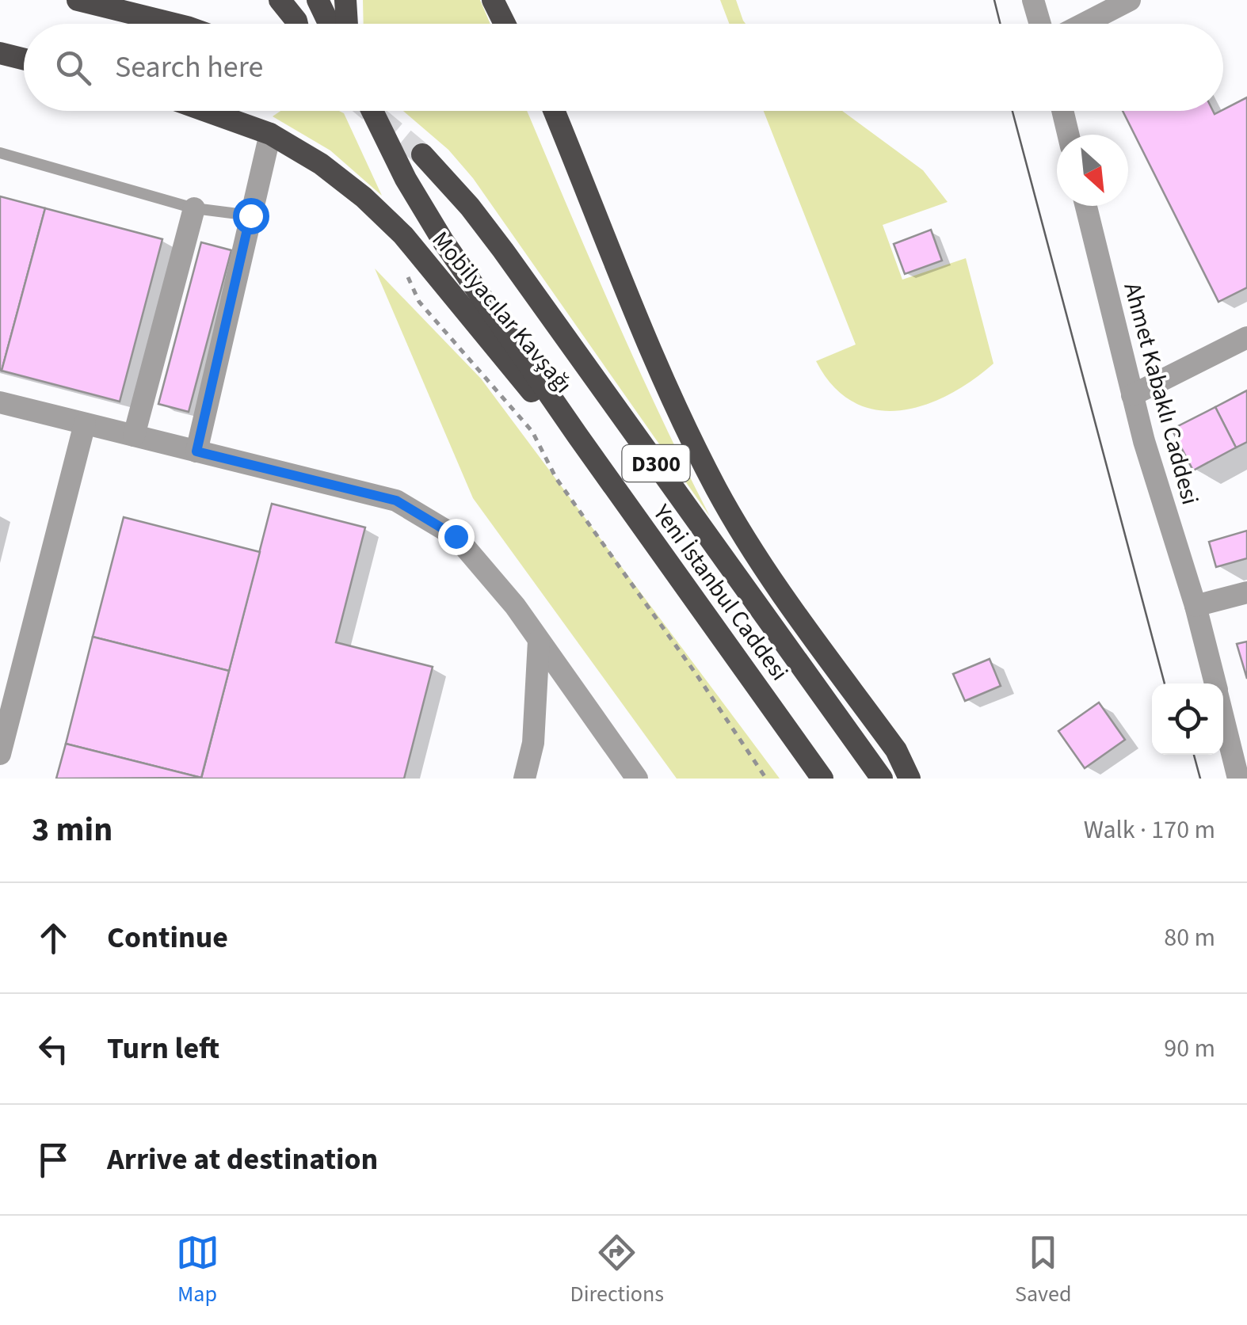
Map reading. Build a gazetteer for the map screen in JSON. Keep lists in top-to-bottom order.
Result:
{
  "streets": {
    "highway": ["Mobilyacılar Kavşağı", "D300", "Yeni İstanbul Caddesi"],
    "street": ["Ahmet Kabaklı Caddesi"]
  },
  "crossings": [
    ["Mobilyacılar Kavşağı", "Yeni İstanbul Caddesi"]
  ],
  "north": "bottom right",
  "page": {
    "search": "Search here",
    "heading": ["3 min", "Walk · 170 m"],
    "list": [
      ["Continue", "80 m"],
      ["Turn left", "90 m"],
      "Arrive at destination"
    ],
    "nav": ["Map", "Directions", "Saved"]
  }
}
